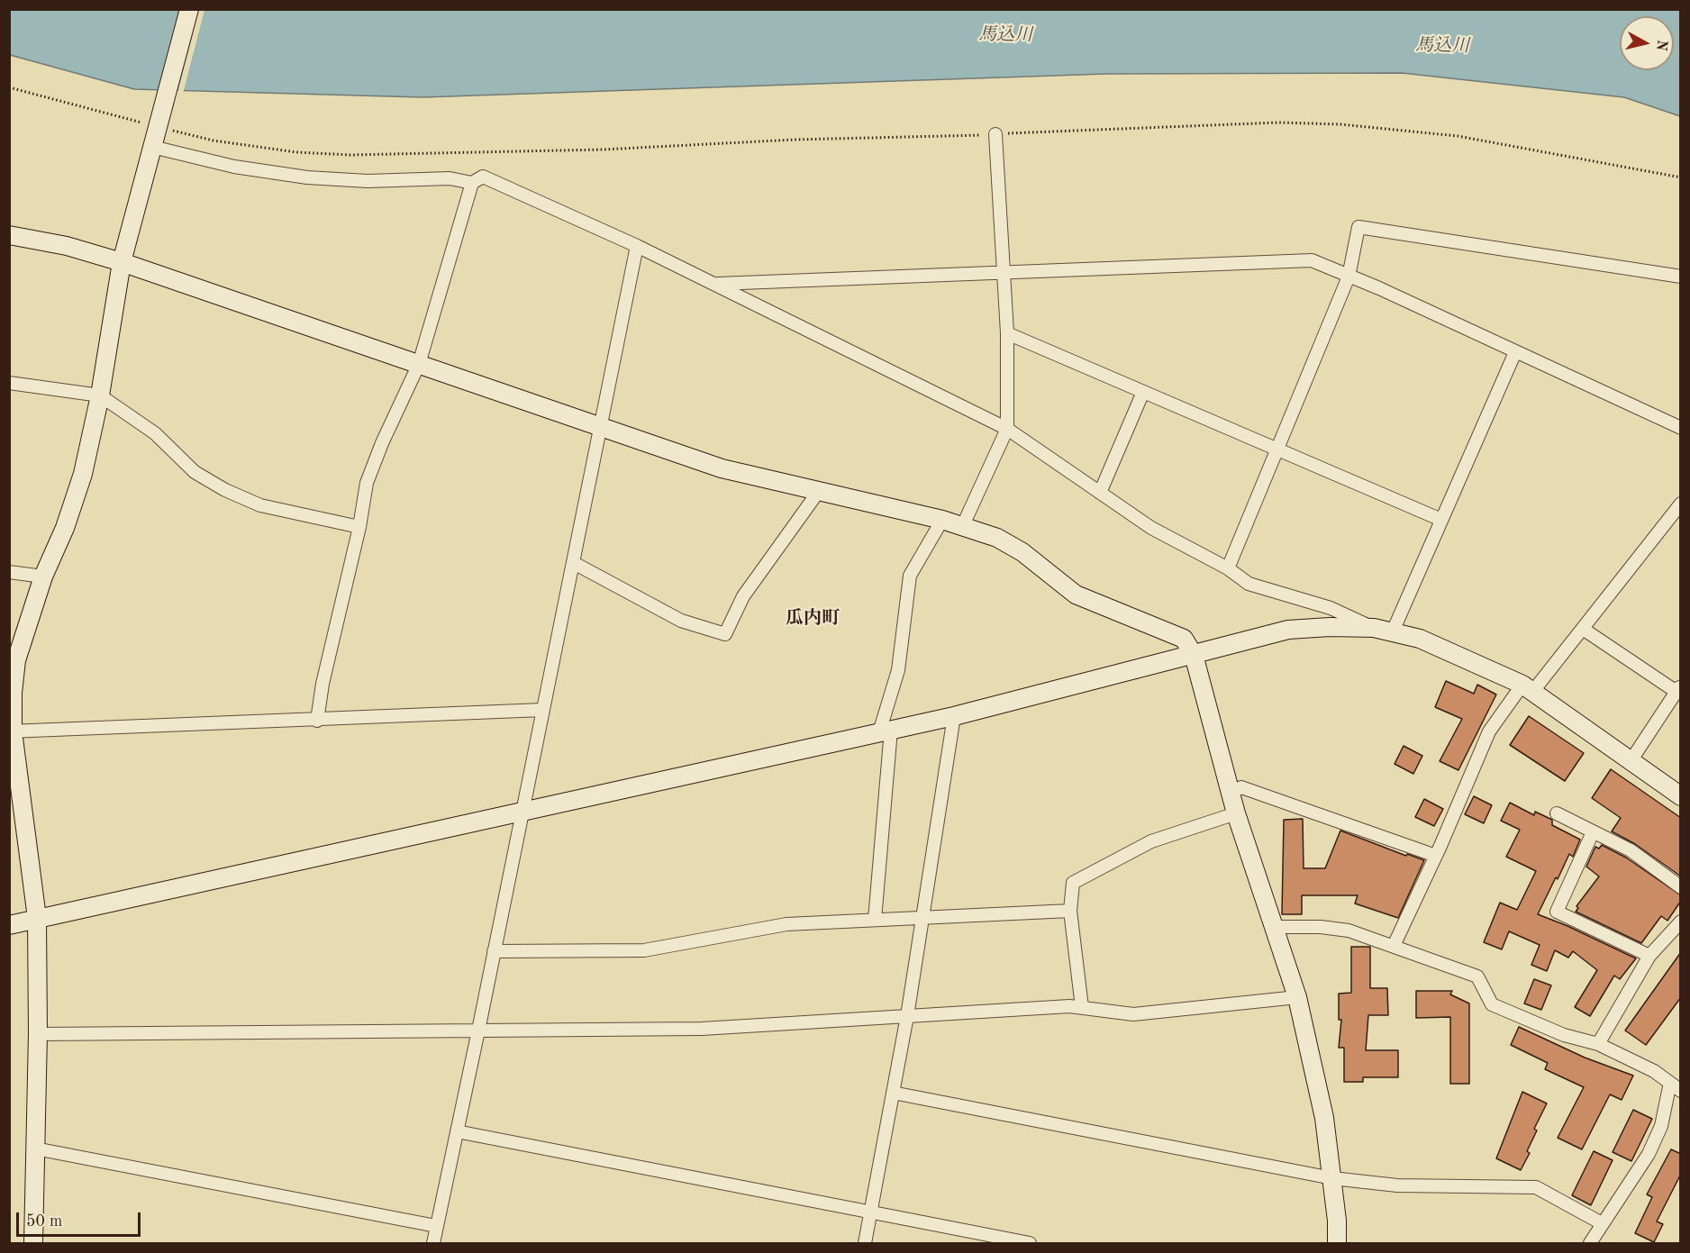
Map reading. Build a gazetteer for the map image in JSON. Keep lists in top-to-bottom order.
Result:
{
  "districts": ["瓜内町"],
  "water": ["馬込川"],
  "scale_bar": "50 m",
  "north": "right"
}
